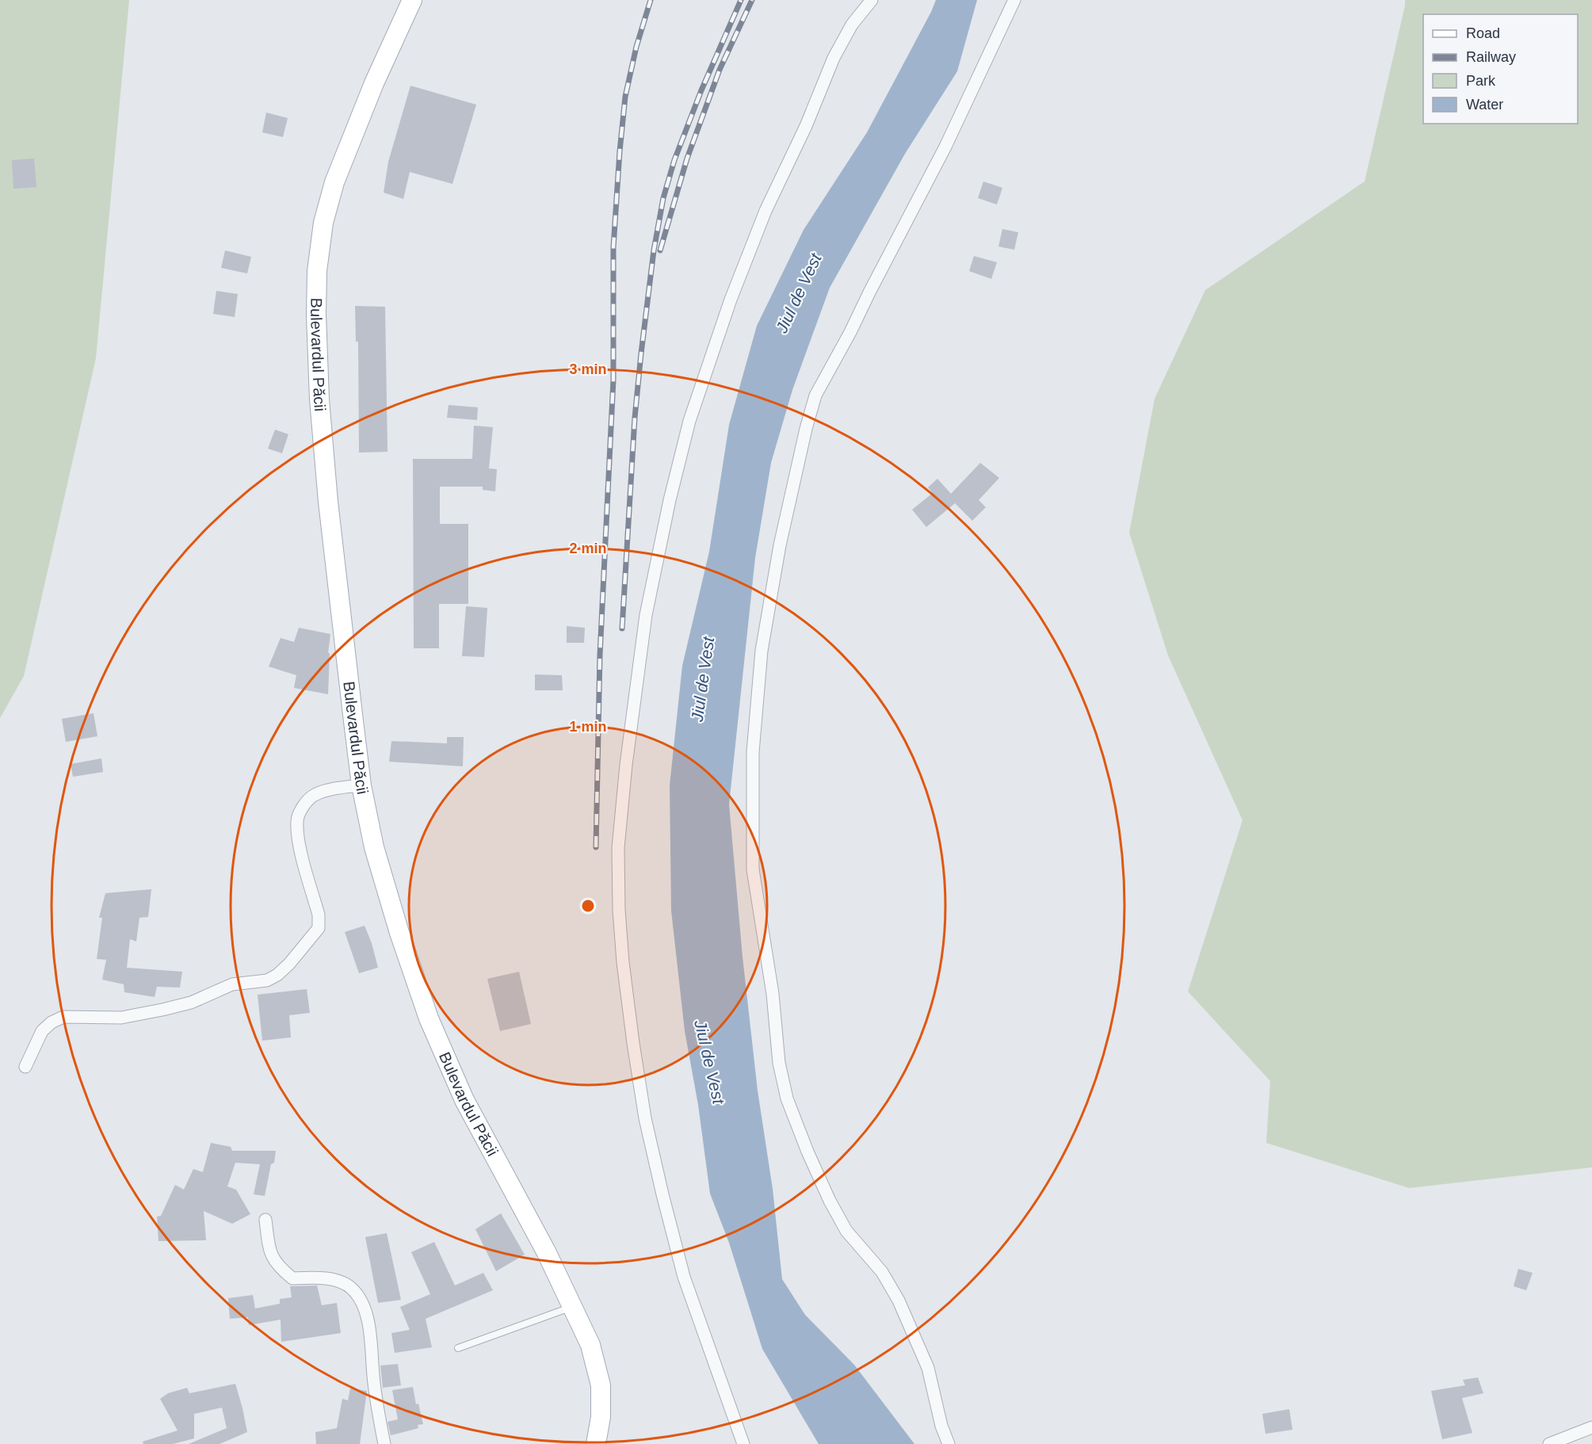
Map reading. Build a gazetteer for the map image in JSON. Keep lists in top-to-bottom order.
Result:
{
  "streets": {
    "main road": ["Bulevardul Păcii"]
  },
  "water": ["Jiul de Vest"],
  "legend": [
    "Road",
    "Railway",
    "Park",
    "Water"
  ],
  "rings": ["3 min", "2 min", "1 min"]
}
